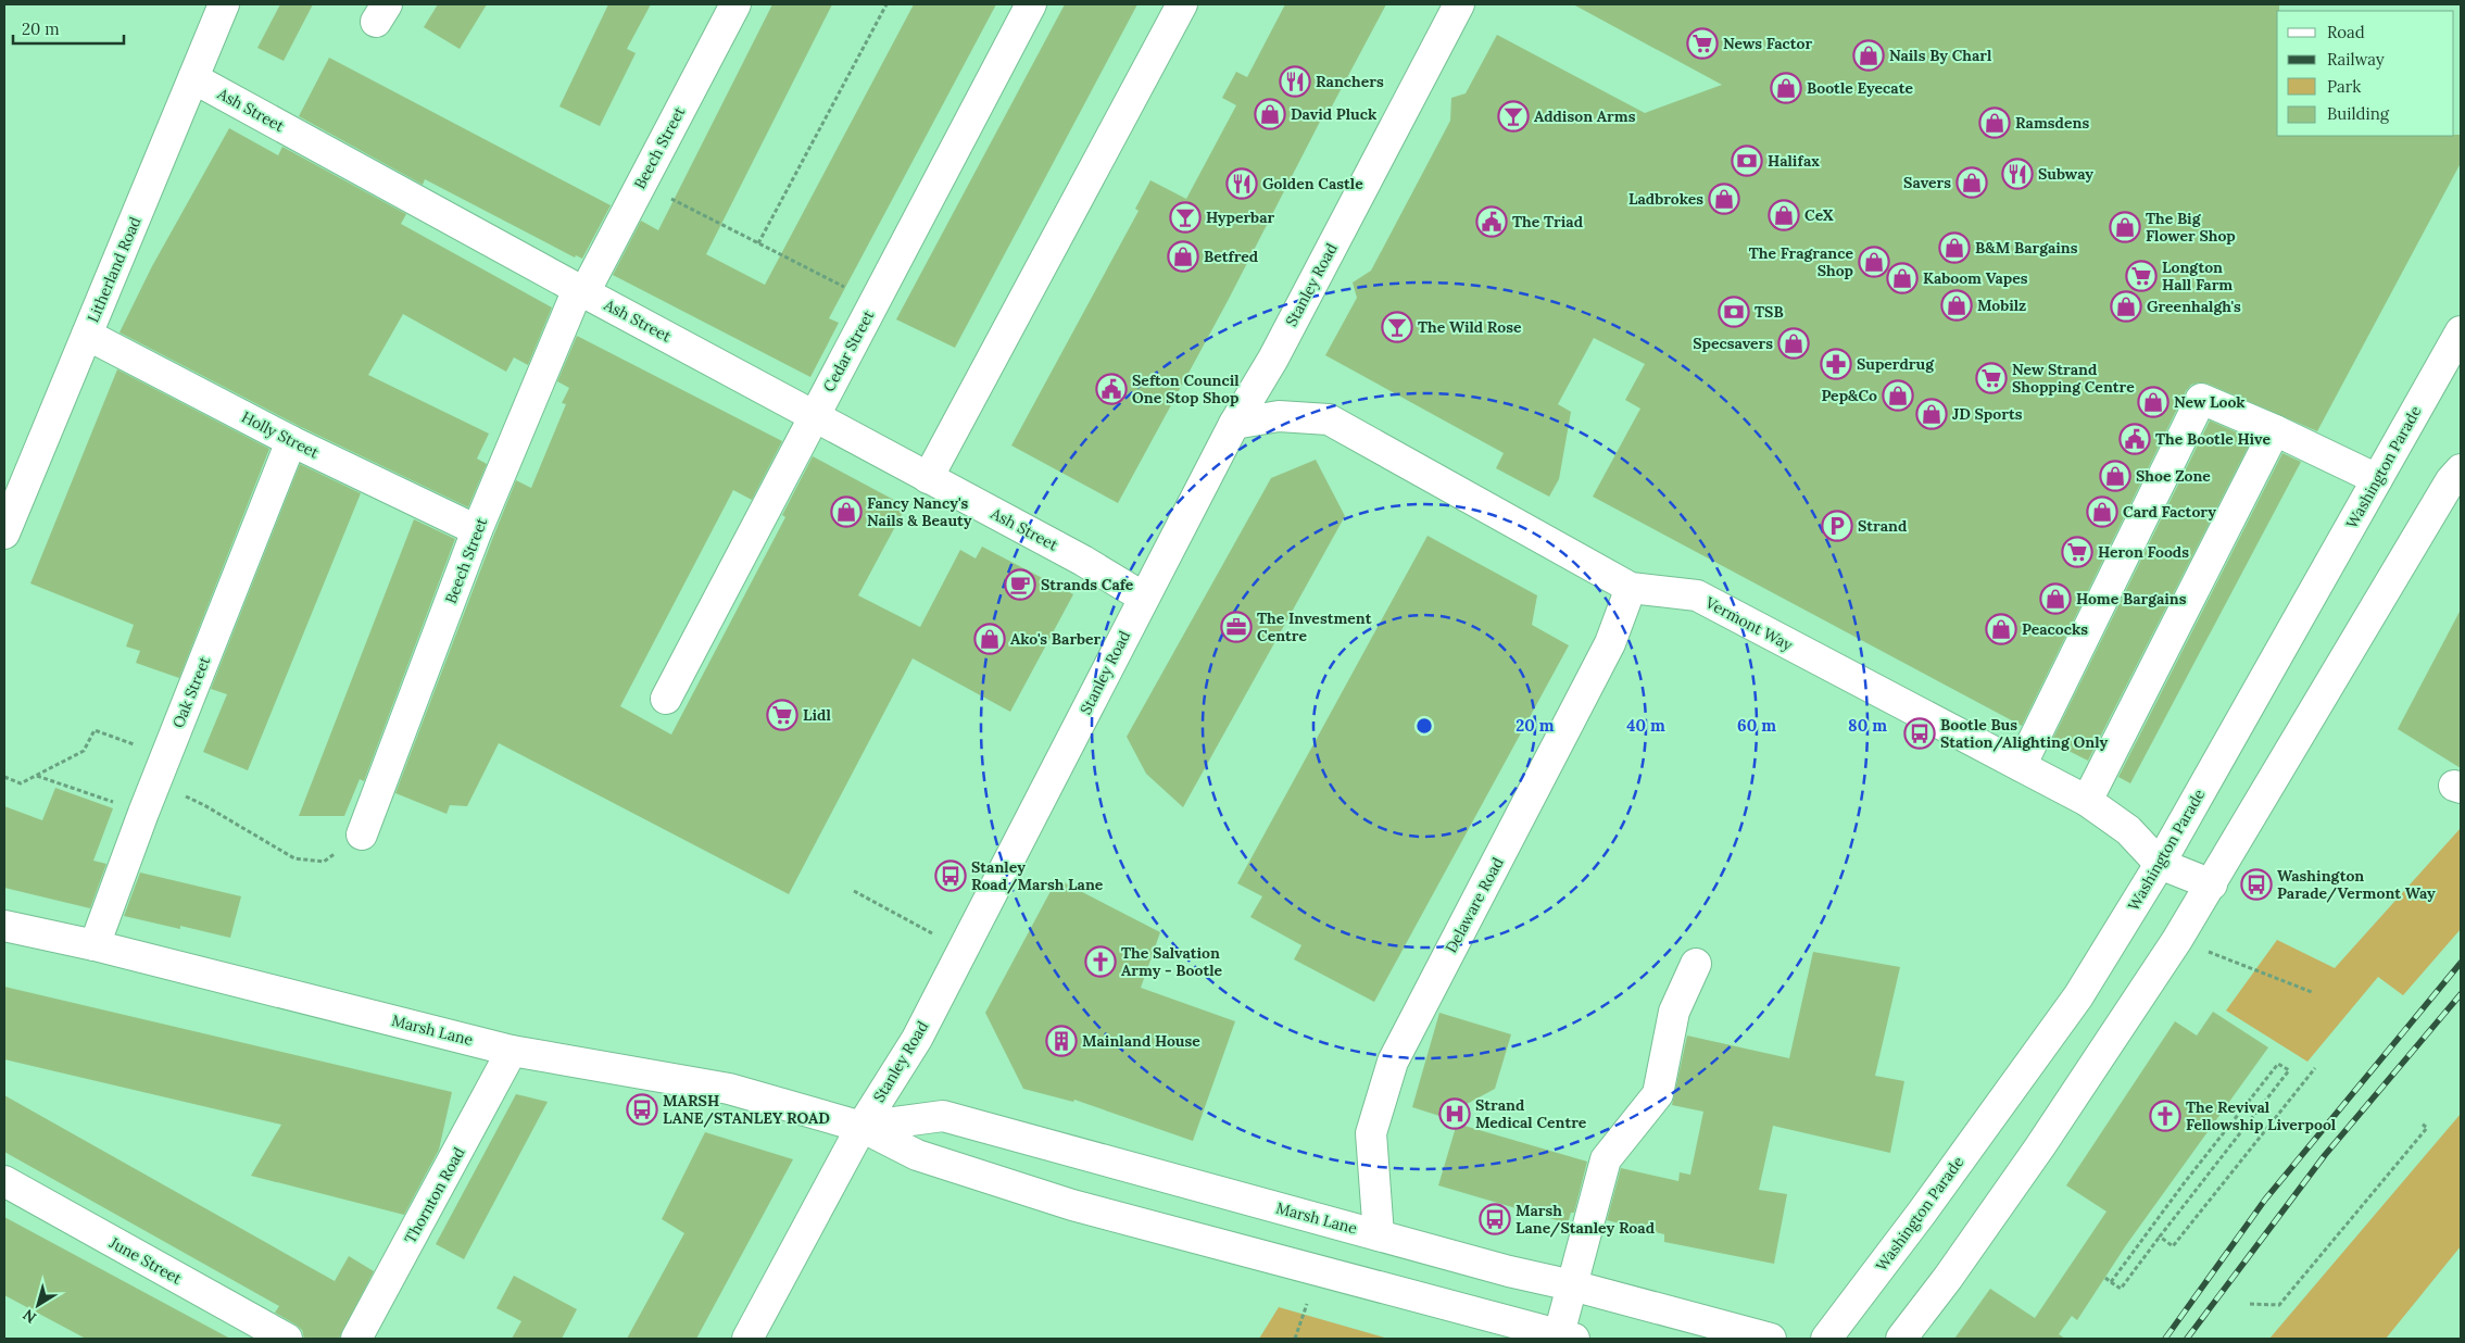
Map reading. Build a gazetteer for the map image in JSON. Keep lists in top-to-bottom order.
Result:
{
  "streets": {
    "street": [
      "Ash Street",
      "Beech Street",
      "Litherland Road",
      "Stanley Road",
      "Cedar Street",
      "Holly Street",
      "Washington Parade",
      "Vermont Way",
      "Oak Street",
      "Delaware Road",
      "Marsh Lane",
      "Thornton Road",
      "June Street"
    ]
  },
  "crossings": [
    ["Ash Street", "Beech Street"],
    ["Ash Street", "Litherland Road"],
    ["Ash Street", "Stanley Road"],
    ["Ash Street", "Cedar Street"],
    ["Beech Street", "Holly Street"],
    ["Litherland Road", "Holly Street"],
    ["Stanley Road", "Vermont Way"],
    ["Stanley Road", "Marsh Lane"],
    ["Holly Street", "Oak Street"],
    ["Washington Parade", "Vermont Way"],
    ["Vermont Way", "Delaware Road"],
    ["Oak Street", "Marsh Lane"],
    ["Delaware Road", "Marsh Lane"],
    ["Marsh Lane", "Thornton Road"]
  ],
  "places": {
    "supermarket": [
      "News Factor",
      "Longton Hall Farm",
      "New Strand Shopping Centre",
      "Heron Foods",
      "Lidl"
    ],
    "shop": [
      "Nails By Charl",
      "Bootle Eyecate",
      "David Pluck",
      "Ramsdens",
      "Savers",
      "Ladbrokes",
      "CeX",
      "The Big Flower Shop",
      "B&M Bargains",
      "Betfred",
      "The Fragrance Shop",
      "Kaboom Vapes",
      "Mobilz",
      "Greenhalgh's",
      "Specsavers",
      "Pep&Co",
      "New Look",
      "JD Sports",
      "Shoe Zone",
      "Fancy Nancy's Nails & Beauty",
      "Card Factory",
      "Home Bargains",
      "Peacocks",
      "Ako's Barber"
    ],
    "restaurant": ["Ranchers", "Subway", "Golden Castle"],
    "bar": ["Addison Arms", "Hyperbar", "The Wild Rose"],
    "bank": ["Halifax", "TSB"],
    "public building": ["The Triad", "Sefton Council One Stop Shop", "The Bootle Hive"],
    "pharmacy": ["Superdrug"],
    "parking": ["Strand"],
    "cafe": ["Strands Cafe"],
    "office": ["The Investment Centre"],
    "bus stop": [
      "Bootle Bus Station/Alighting Only",
      "Stanley Road/Marsh Lane",
      "Washington Parade/Vermont Way",
      "MARSH LANE/STANLEY ROAD",
      "Marsh Lane/Stanley Road"
    ],
    "church": ["The Salvation Army - Bootle", "The Revival Fellowship Liverpool"],
    "building": ["Mainland House"],
    "hospital": ["Strand Medical Centre"]
  },
  "legend": [
    "Road",
    "Railway",
    "Park",
    "Building"
  ],
  "scale_bar": "20 m",
  "north": "bottom left",
  "rings": [
    "20 m",
    "40 m",
    "60 m",
    "80 m"
  ]
}
